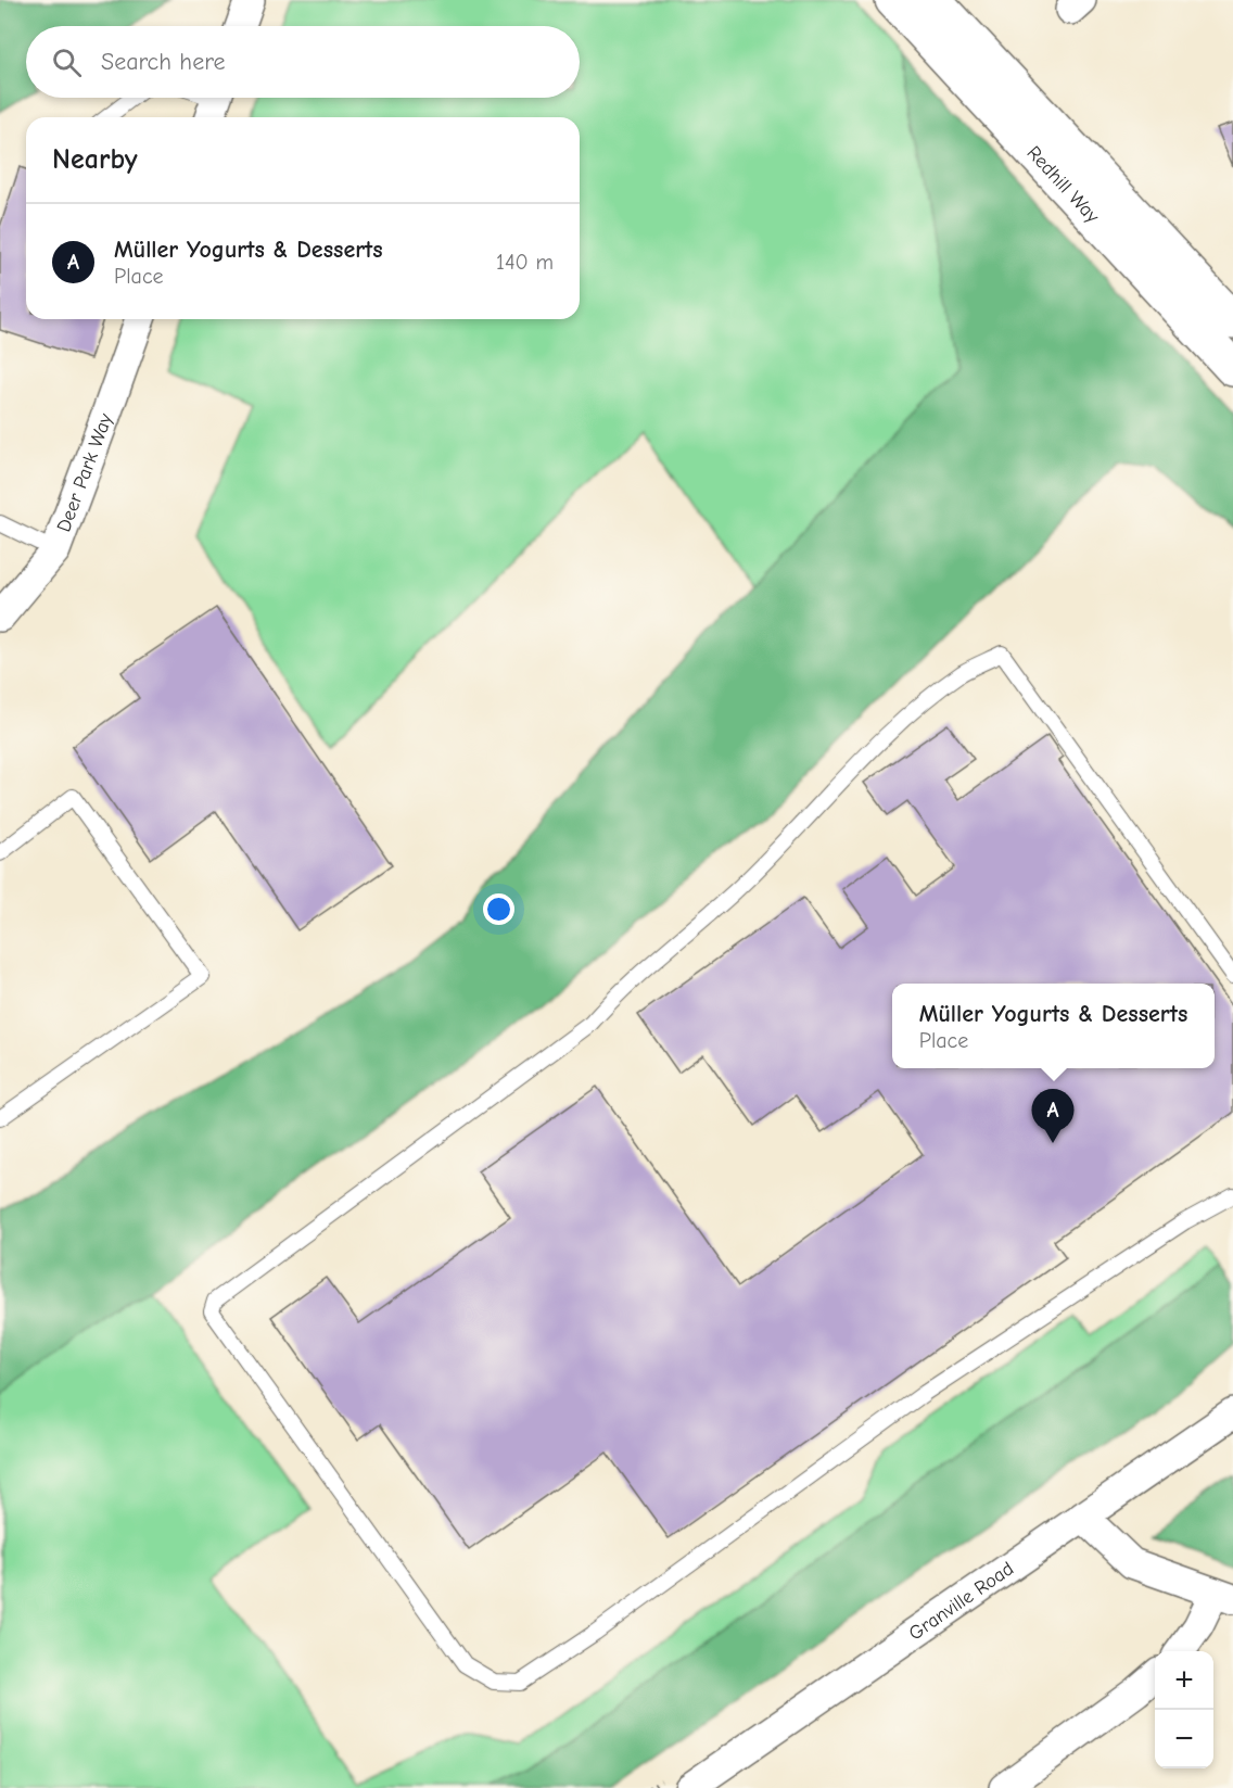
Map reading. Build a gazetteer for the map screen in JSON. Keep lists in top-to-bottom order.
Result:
{
  "streets": {
    "main road": ["Redhill Way"],
    "street": ["Deer Park Way", "Granville Road"]
  },
  "page": {
    "search": "Search here",
    "heading": "Nearby",
    "list": [
      {
        "mark": "A",
        "name": "Müller Yogurts & Desserts",
        "note": "Place",
        "value": "140 m"
      }
    ],
    "popup": ["Müller Yogurts & Desserts", "Place"],
    "pins": "A",
    "map_buttons": ["+", "−"]
  }
}
